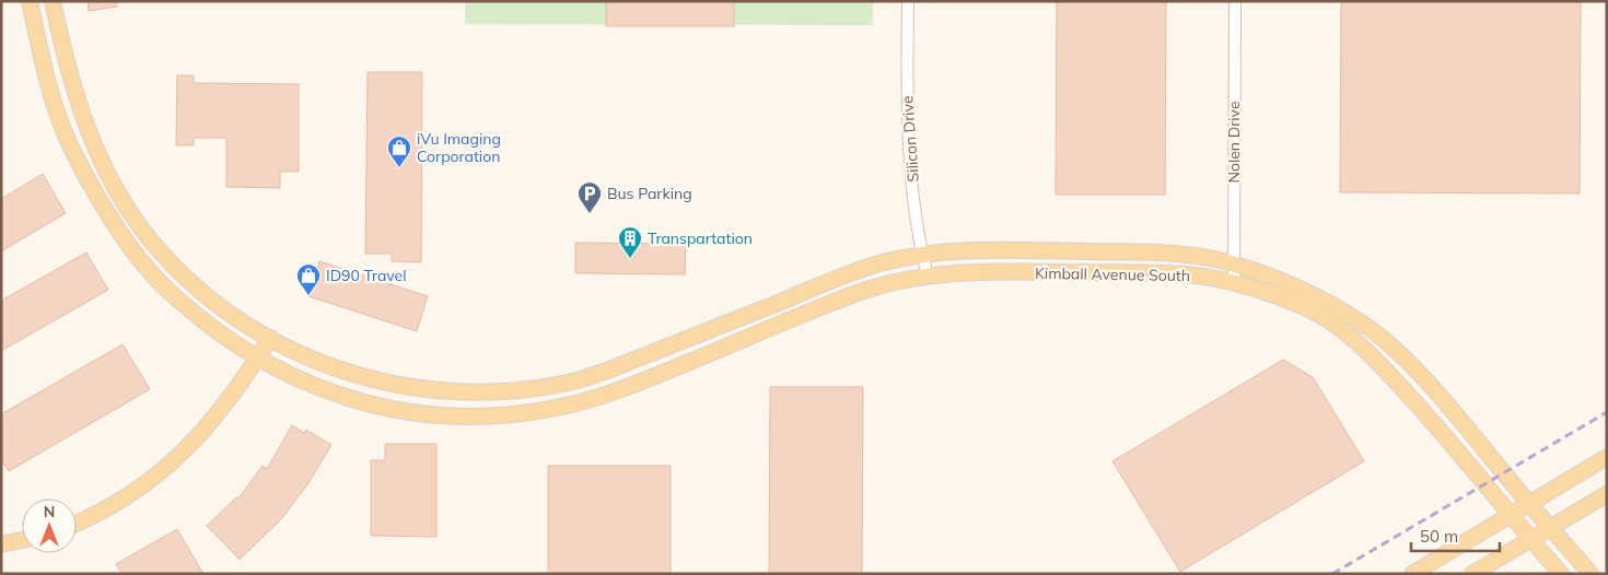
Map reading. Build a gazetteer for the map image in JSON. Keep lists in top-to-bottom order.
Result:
{
  "streets": {
    "main road": ["Kimball Avenue South"],
    "street": ["Silicon Drive", "Nolen Drive"]
  },
  "crossings": [
    ["Silicon Drive", "Kimball Avenue South"],
    ["Nolen Drive", "Kimball Avenue South"]
  ],
  "places": {
    "shop": ["iVu Imaging Corporation", "ID90 Travel"],
    "parking": ["Bus Parking"],
    "building": ["Transpartation"]
  },
  "scale_bar": "50 m",
  "north": "top"
}
